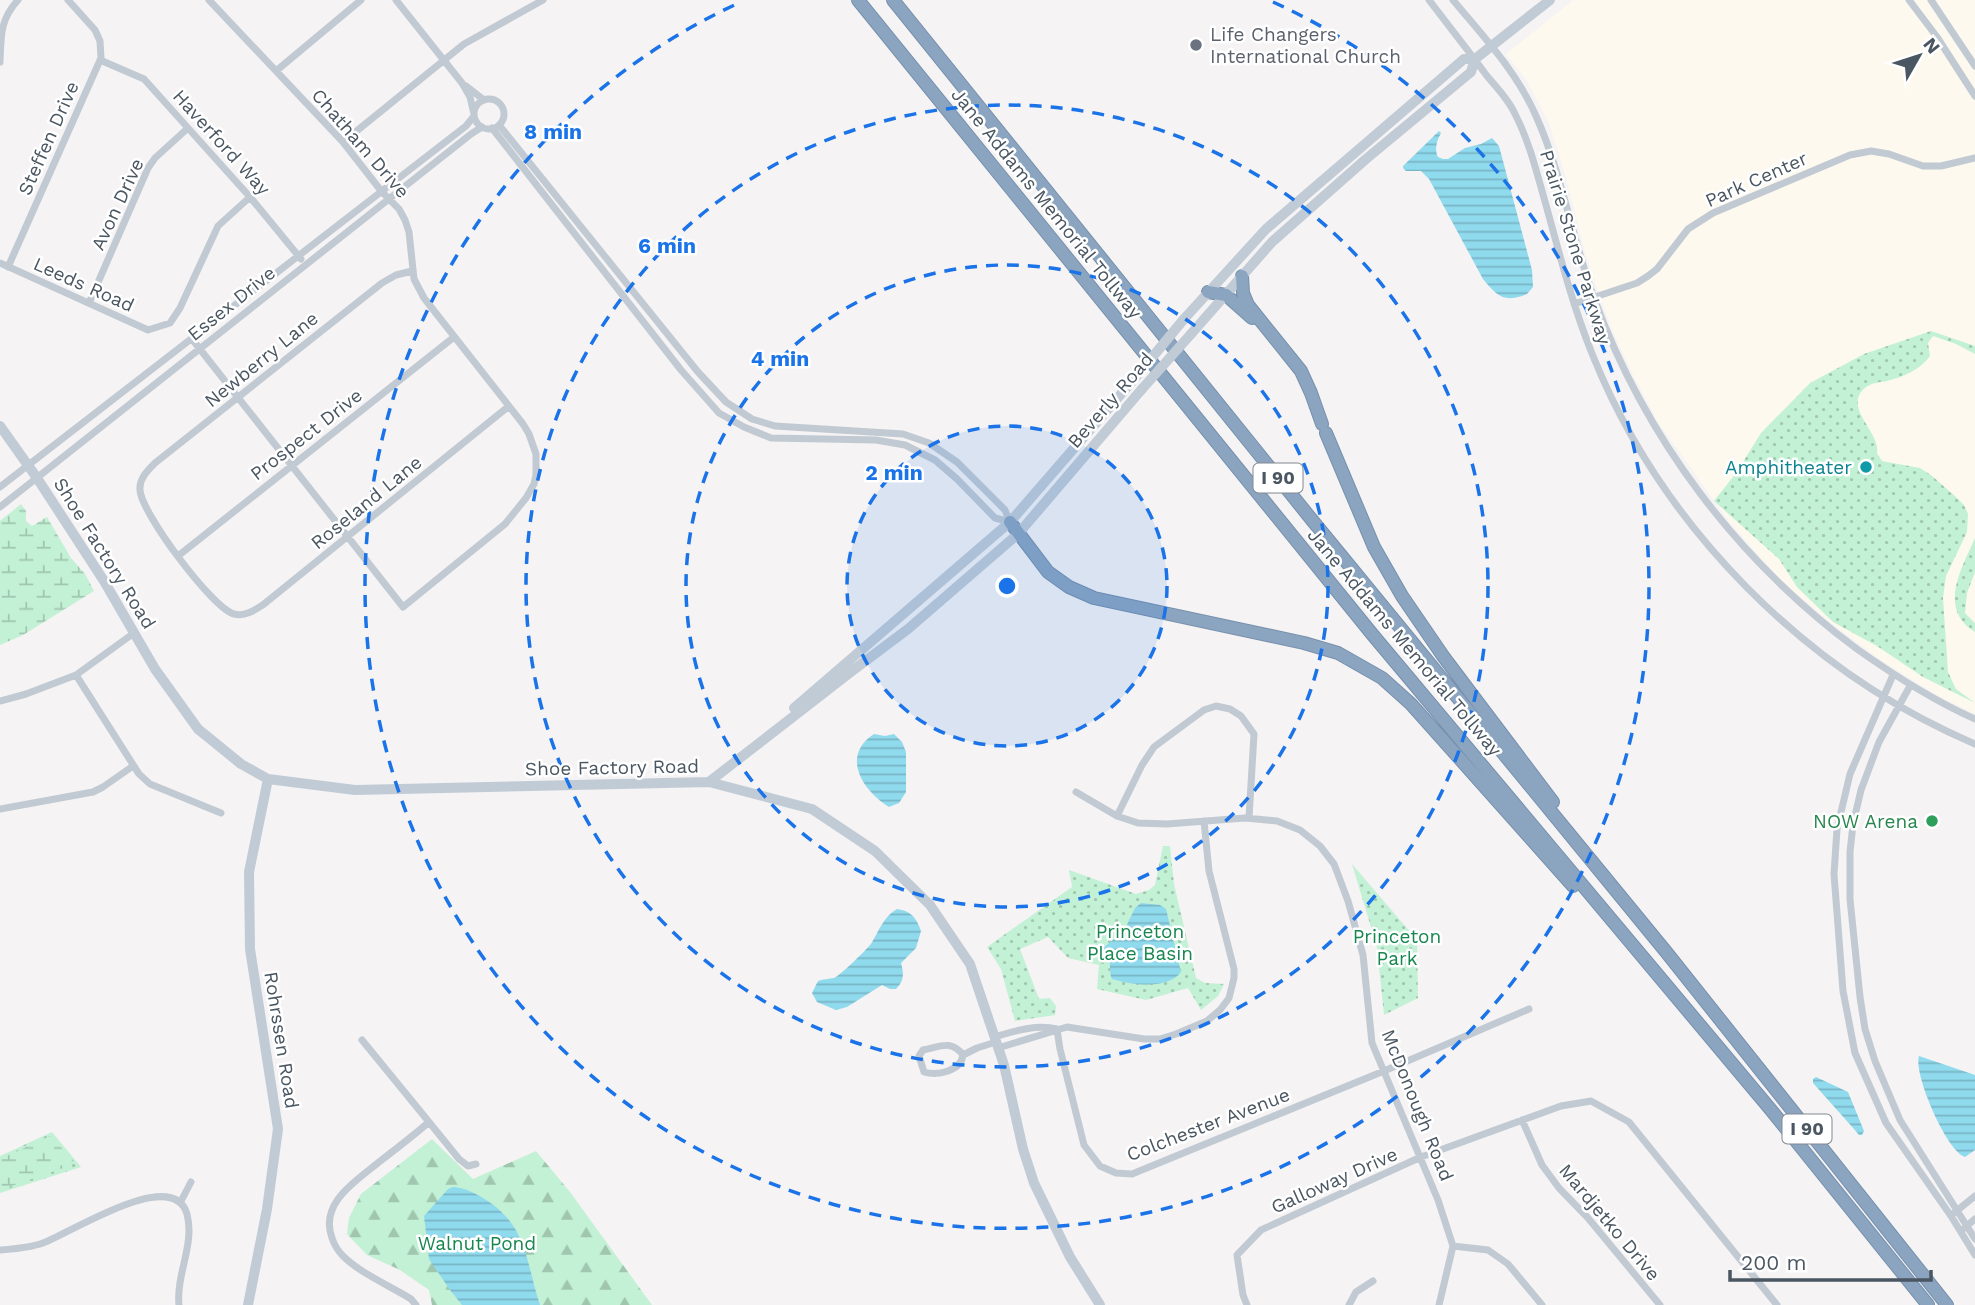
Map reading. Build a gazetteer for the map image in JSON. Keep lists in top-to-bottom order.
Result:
{
  "streets": {
    "highway": ["Jane Addams Memorial Tollway", "I 90"],
    "street": [
      "Steffen Drive",
      "Haverford Way",
      "Chatham Drive",
      "Park Center",
      "Avon Drive",
      "Prairie Stone Parkway",
      "Leeds Road",
      "Essex Drive",
      "Newberry Lane",
      "Beverly Road",
      "Prospect Drive",
      "Roseland Lane",
      "Shoe Factory Road",
      "Rohrssen Road",
      "McDonough Road",
      "Colchester Avenue",
      "Galloway Drive",
      "Mardjetko Drive"
    ]
  },
  "crossings": [
    ["Steffen Drive", "Haverford Way"],
    ["Steffen Drive", "Leeds Road"],
    ["Haverford Way", "Avon Drive"],
    ["Haverford Way", "Leeds Road"],
    ["Haverford Way", "Essex Drive"],
    ["Chatham Drive", "Essex Drive"],
    ["Chatham Drive", "Newberry Lane"],
    ["Chatham Drive", "Prospect Drive"],
    ["Chatham Drive", "Roseland Lane"],
    ["Park Center", "Prairie Stone Parkway"],
    ["Avon Drive", "Leeds Road"],
    ["Prairie Stone Parkway", "Beverly Road"],
    ["Essex Drive", "Shoe Factory Road"],
    ["Newberry Lane", "Prospect Drive"],
    ["Newberry Lane", "Roseland Lane"],
    ["Beverly Road", "Shoe Factory Road"],
    ["Prospect Drive", "Roseland Lane"],
    ["Shoe Factory Road", "Rohrssen Road"],
    ["McDonough Road", "Colchester Avenue"],
    ["McDonough Road", "Galloway Drive"]
  ],
  "parks": ["Princeton Place Basin", "Princeton Park", "Walnut Pond"],
  "places": ["Life Changers International Church", "Amphitheater", "NOW Arena"],
  "scale_bar": "200 m",
  "north": "top right",
  "rings": [
    "8 min",
    "6 min",
    "4 min",
    "2 min"
  ]
}
